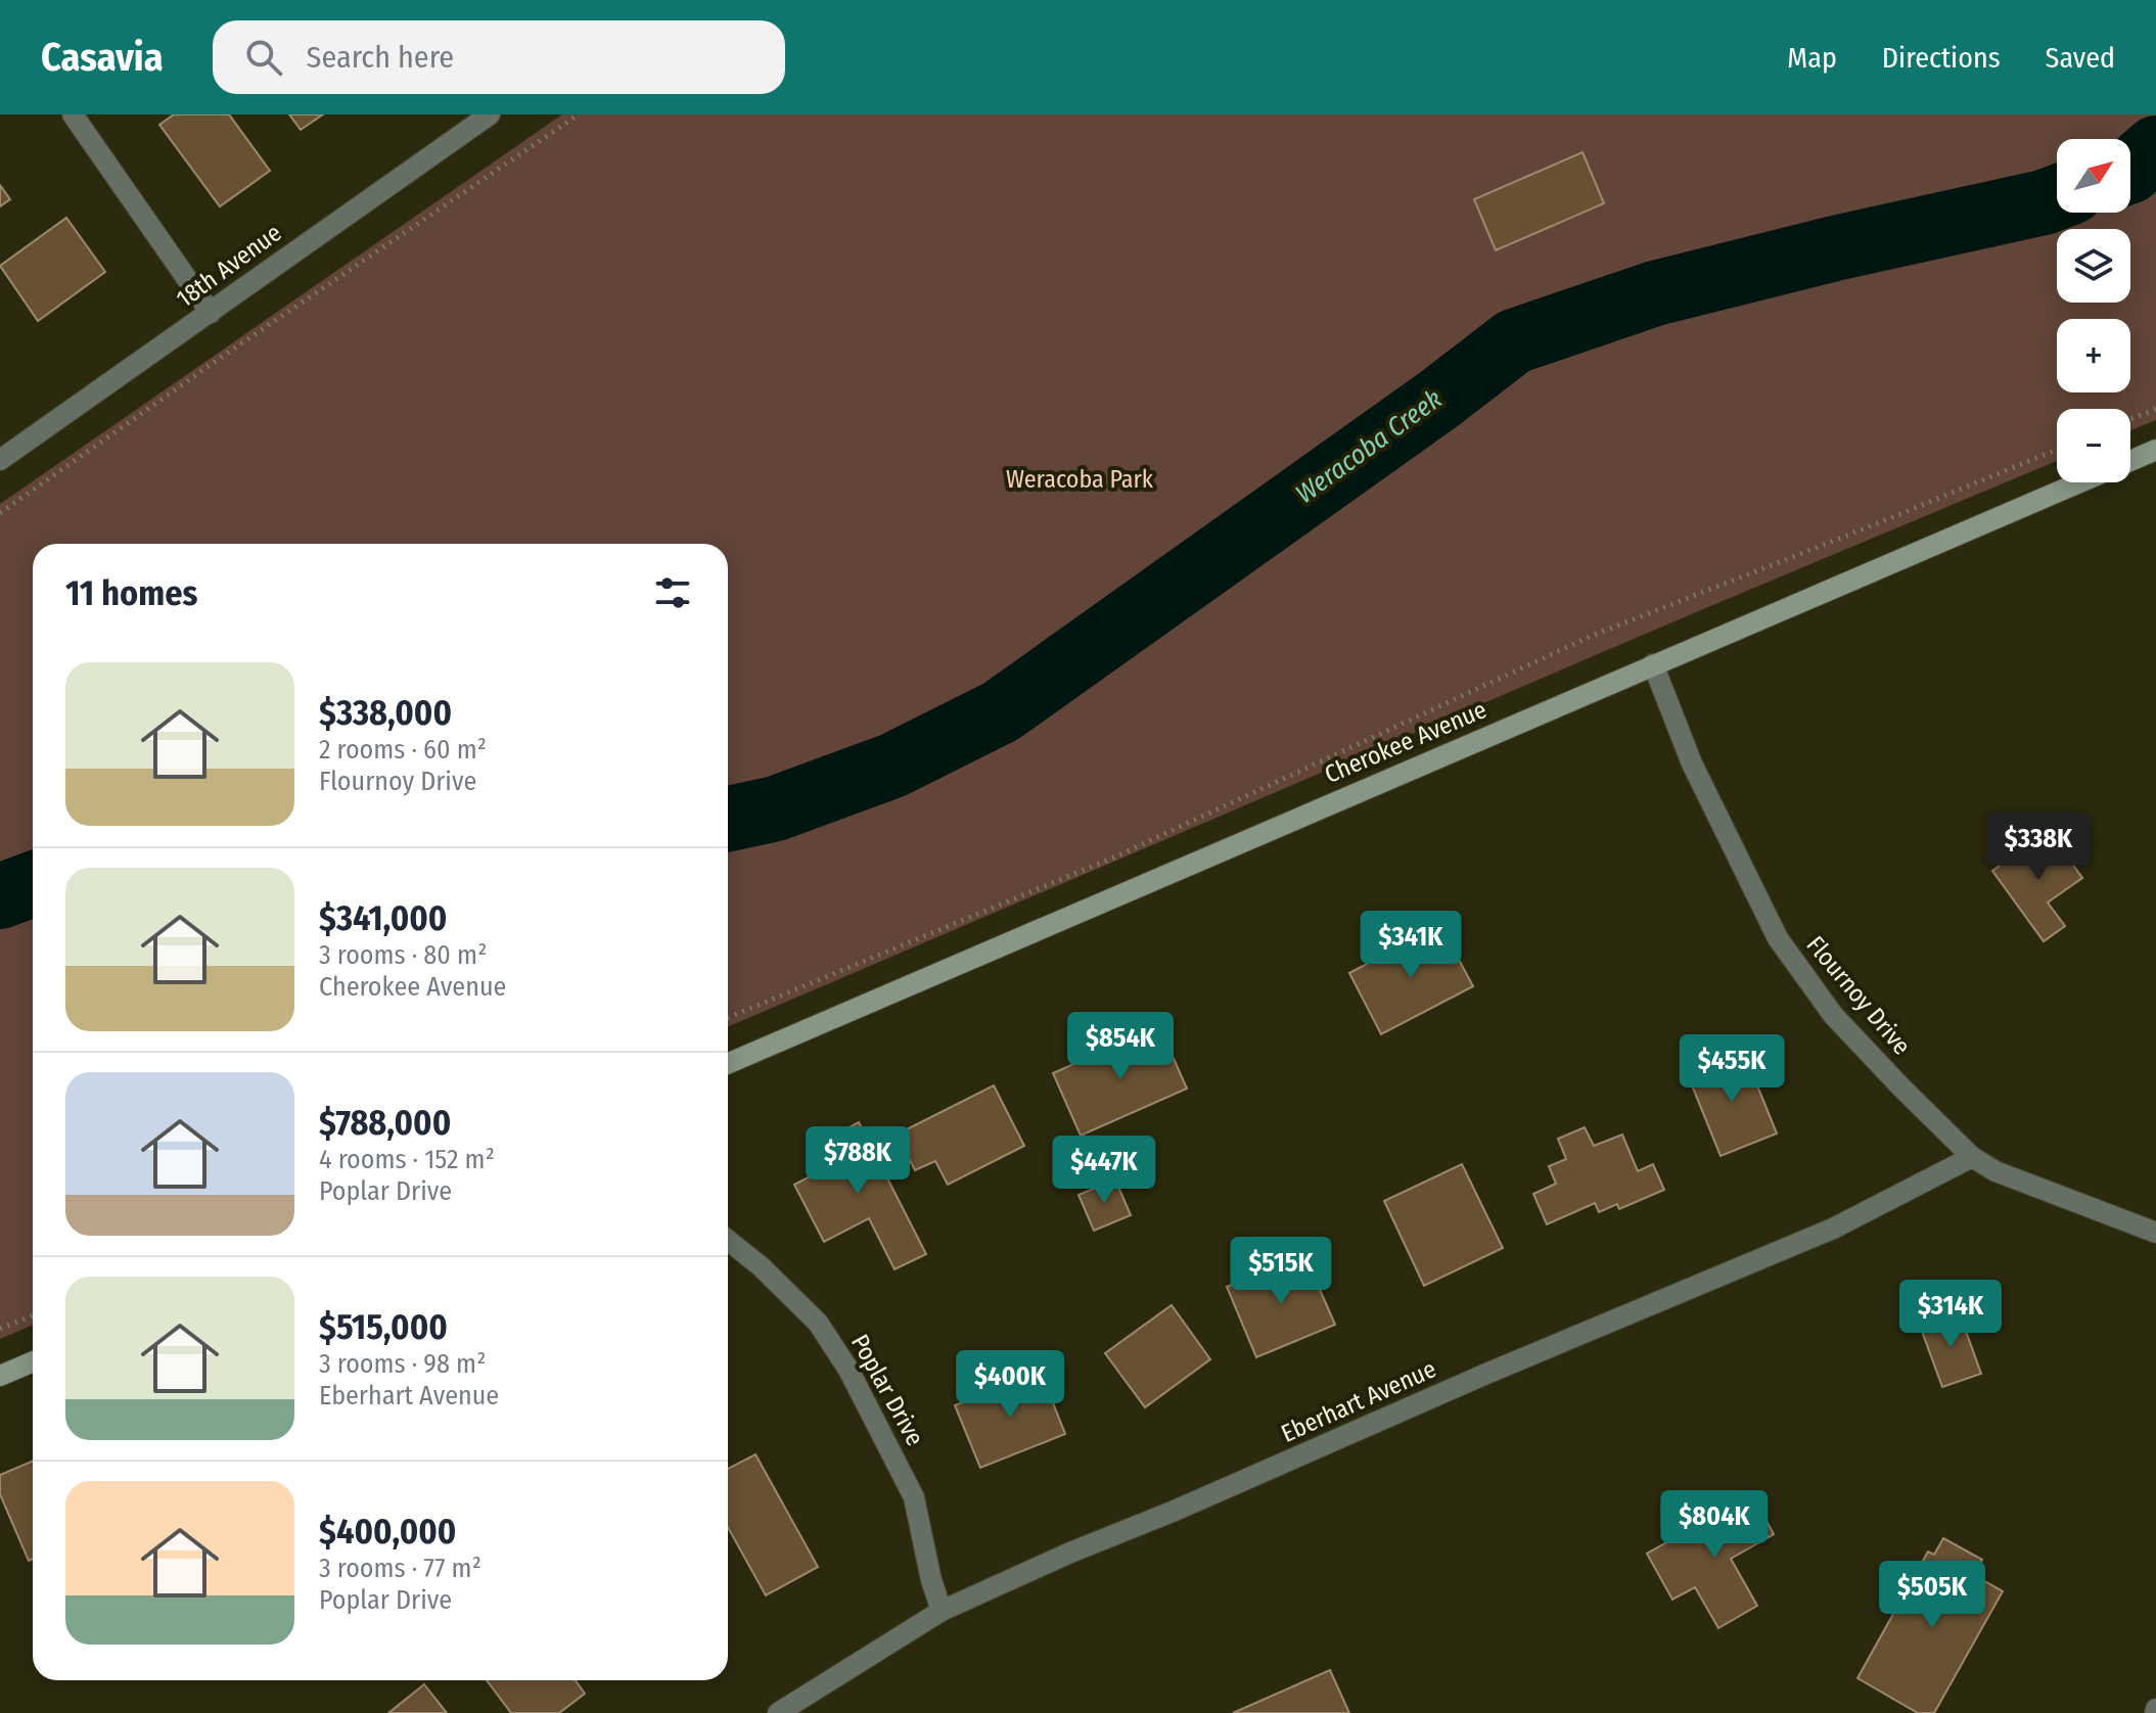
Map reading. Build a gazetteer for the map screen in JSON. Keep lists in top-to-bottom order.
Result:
{
  "streets": {
    "street": [
      "18th Avenue",
      "Cherokee Avenue",
      "Flournoy Drive",
      "Poplar Drive",
      "Eberhart Avenue"
    ]
  },
  "crossings": [
    ["Cherokee Avenue", "Flournoy Drive"],
    ["Flournoy Drive", "Eberhart Avenue"],
    ["Poplar Drive", "Eberhart Avenue"]
  ],
  "water": ["Weracoba Creek"],
  "parks": ["Weracoba Park"],
  "north": "top right",
  "page": {
    "header": "Casavia",
    "search": "Search here",
    "nav": ["Map", "Directions", "Saved"],
    "map_buttons": ["+", "−"],
    "heading": "11 homes",
    "list": [
      {
        "name": "$338,000",
        "note": "2 rooms · 60 m² · Flournoy Drive"
      },
      {
        "name": "$341,000",
        "note": "3 rooms · 80 m² · Cherokee Avenue"
      },
      {
        "name": "$788,000",
        "note": "4 rooms · 152 m² · Poplar Drive"
      },
      {
        "name": "$515,000",
        "note": "3 rooms · 98 m² · Eberhart Avenue"
      },
      {
        "name": "$400,000",
        "note": "3 rooms · 77 m² · Poplar Drive"
      }
    ],
    "price": [
      "$338K",
      "$341K",
      "$854K",
      "$455K",
      "$788K",
      "$447K",
      "$515K",
      "$314K",
      "$400K",
      "$804K",
      "$505K"
    ]
  }
}
